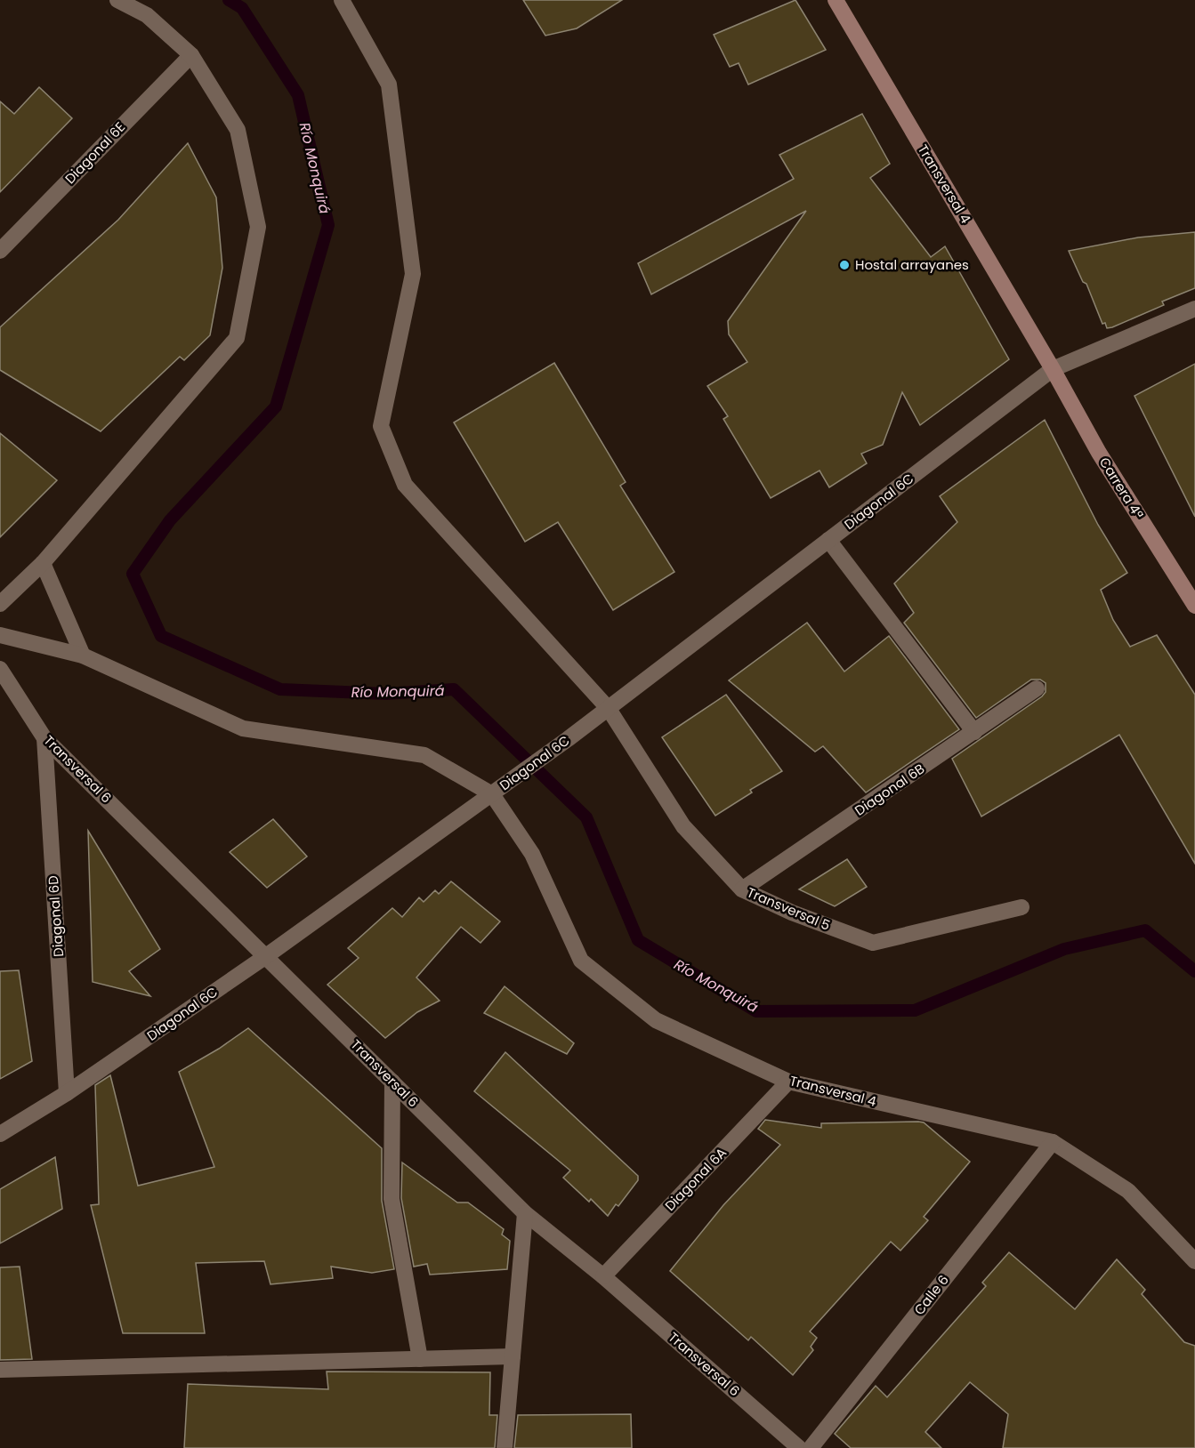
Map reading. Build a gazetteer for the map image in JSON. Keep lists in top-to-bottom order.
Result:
{
  "streets": {
    "street": [
      "Diagonal 6E",
      "Transversal 4",
      "Carrera 4ª",
      "Diagonal 6C",
      "Transversal 6",
      "Diagonal 6B",
      "Transversal 5",
      "Diagonal 6D",
      "Diagonal 6A",
      "Calle 6"
    ]
  },
  "crossings": [
    ["Transversal 4", "Carrera 4ª"],
    ["Transversal 4", "Diagonal 6C"],
    ["Transversal 4", "Diagonal 6A"],
    ["Transversal 4", "Calle 6"],
    ["Carrera 4ª", "Diagonal 6C"],
    ["Diagonal 6C", "Transversal 6"],
    ["Diagonal 6C", "Transversal 5"],
    ["Diagonal 6C", "Diagonal 6D"],
    ["Transversal 6", "Diagonal 6D"],
    ["Transversal 6", "Diagonal 6A"],
    ["Diagonal 6B", "Transversal 5"]
  ],
  "water": ["Río Monquirá"],
  "places": ["Hostal arrayanes"]
}
